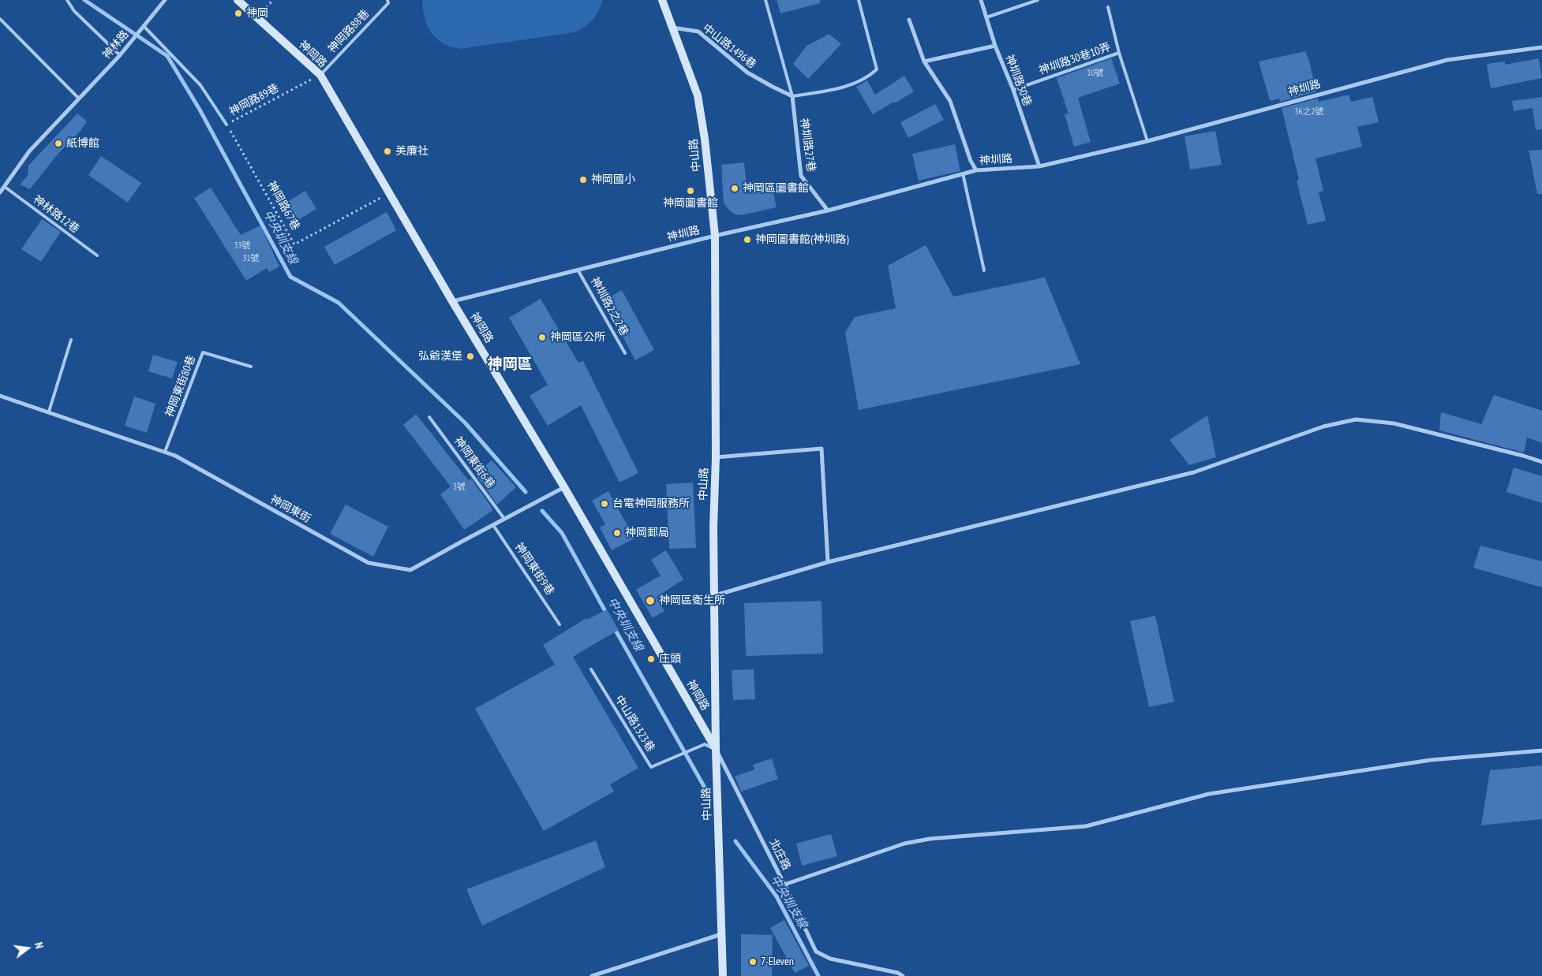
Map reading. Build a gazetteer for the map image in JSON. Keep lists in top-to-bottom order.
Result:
{
  "streets": {
    "street": [
      "神林路",
      "中山路1496巷",
      "神岡路",
      "神圳路30巷",
      "神圳路",
      "神圳路27巷",
      "中山路",
      "神岡東街",
      "北庄路"
    ],
    "lane": [
      "神岡路88巷",
      "神圳路30巷10弄",
      "神岡路89巷",
      "神林路12巷",
      "神圳路2之2巷",
      "神岡東街80巷",
      "神岡東街6巷",
      "神岡東街9巷",
      "中山路1323巷"
    ],
    "path": ["神岡路67巷"]
  },
  "crossings": [
    ["神岡路88巷", "神岡路"],
    ["神岡路88巷", "神岡路89巷"],
    ["神林路", "神岡路89巷"],
    ["神林路", "神林路12巷"],
    ["中山路1496巷", "神圳路27巷"],
    ["中山路1496巷", "中山路"],
    ["神岡路", "神圳路"],
    ["神岡路", "神岡路89巷"],
    ["神岡路", "中山路"],
    ["神岡路", "神岡路67巷"],
    ["神岡路", "神岡東街"],
    ["神岡路", "中山路1323巷"],
    ["神岡路", "北庄路"],
    ["神圳路30巷10弄", "神圳路30巷"],
    ["神圳路30巷", "神圳路"],
    ["神圳路", "神圳路27巷"],
    ["神圳路", "中山路"],
    ["神圳路", "神圳路2之2巷"],
    ["神岡路89巷", "神岡路67巷"],
    ["中山路", "中山路1323巷"],
    ["中山路", "北庄路"],
    ["神岡東街80巷", "神岡東街"],
    ["神岡東街6巷", "神岡東街"],
    ["神岡東街", "神岡東街9巷"],
    ["中山路1323巷", "北庄路"]
  ],
  "districts": ["神岡區"],
  "water": ["中央圳支線"],
  "places": [
    "神岡",
    "紙博館",
    "美廉社",
    "神岡國小",
    "神岡區圖書館",
    "神岡圖書館",
    "神岡圖書館(神圳路)",
    "神岡區公所",
    "弘爺漢堡",
    "台電神岡服務所",
    "神岡郵局",
    "神岡區衛生所",
    "庄頭",
    "7-Eleven"
  ],
  "house_numbers": [
    "10號",
    "36之2號",
    "33號",
    "31號",
    "3號"
  ],
  "north": "right"
}
